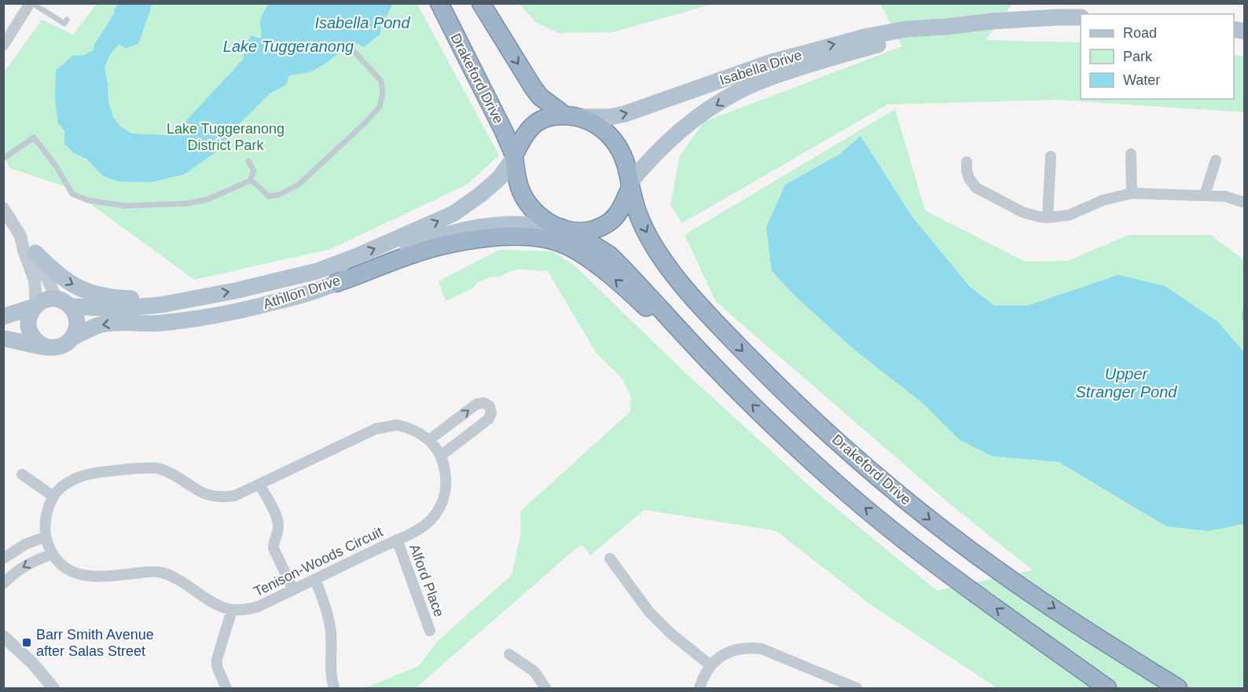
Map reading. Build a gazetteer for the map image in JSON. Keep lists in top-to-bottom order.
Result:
{
  "streets": {
    "highway": ["Drakeford Drive"],
    "main road": ["Isabella Drive", "Athllon Drive"],
    "street": ["Tenison-Woods Circuit", "Alford Place"]
  },
  "crossings": [
    ["Isabella Drive", "Drakeford Drive"],
    ["Isabella Drive", "Athllon Drive"],
    ["Drakeford Drive", "Athllon Drive"],
    ["Tenison-Woods Circuit", "Alford Place"]
  ],
  "water": ["Isabella Pond", "Lake Tuggeranong", "Upper Stranger Pond"],
  "parks": ["Lake Tuggeranong District Park"],
  "places": {
    "transit": ["Barr Smith Avenue after Salas Street"]
  },
  "legend": ["Road", "Park", "Water"]
}
